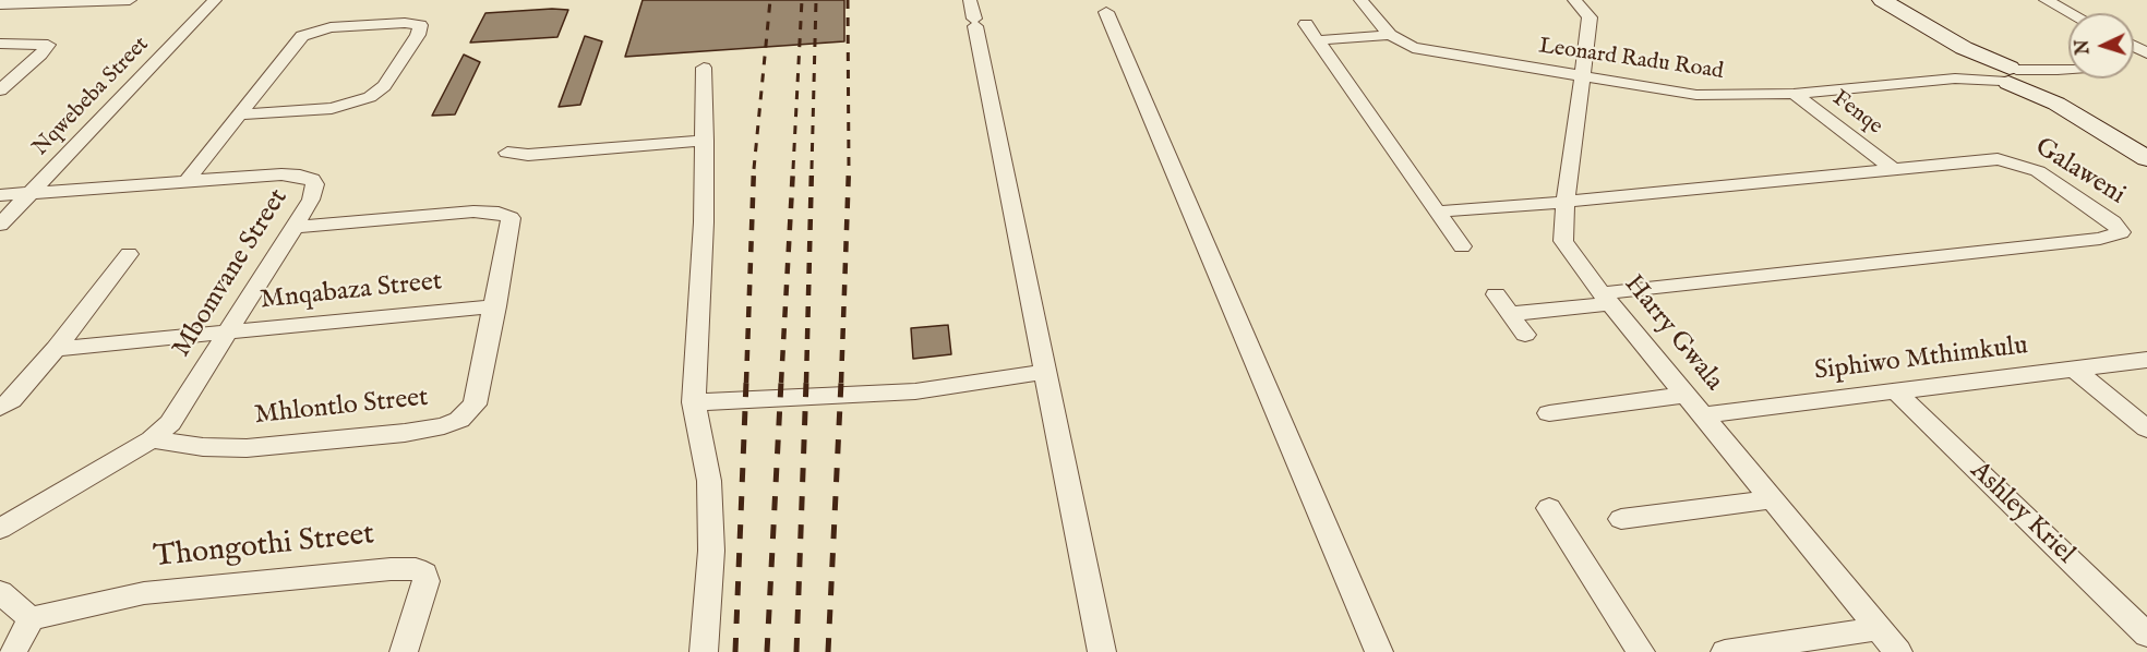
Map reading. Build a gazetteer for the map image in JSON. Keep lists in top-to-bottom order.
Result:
{
  "streets": {
    "street": [
      "Leonard Radu Road",
      "Nqwebeba Street",
      "Fenqe",
      "Galaweni",
      "Mbomvane Street",
      "Mnqabaza Street",
      "Harry Gwala",
      "Siphiwo Mthimkulu",
      "Mhlontlo Street",
      "Ashley Kriel",
      "Thongothi Street"
    ]
  },
  "crossings": [
    ["Leonard Radu Road", "Fenqe"],
    ["Leonard Radu Road", "Harry Gwala"],
    ["Nqwebeba Street", "Mbomvane Street"],
    ["Fenqe", "Galaweni"],
    ["Galaweni", "Harry Gwala"],
    ["Mbomvane Street", "Mnqabaza Street"],
    ["Mbomvane Street", "Mhlontlo Street"],
    ["Mnqabaza Street", "Mhlontlo Street"],
    ["Harry Gwala", "Siphiwo Mthimkulu"],
    ["Siphiwo Mthimkulu", "Ashley Kriel"]
  ],
  "north": "left"
}
